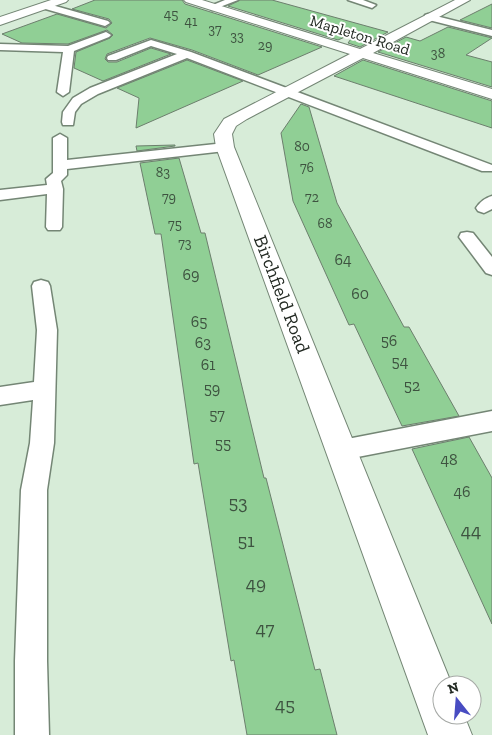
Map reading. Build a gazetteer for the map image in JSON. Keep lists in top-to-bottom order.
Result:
{
  "streets": {
    "street": ["Mapleton Road", "Birchfield Road"]
  },
  "house_numbers": [
    "45",
    "41",
    "37",
    "33",
    "29",
    "38",
    "80",
    "76",
    "83",
    "79",
    "72",
    "68",
    "75",
    "73",
    "64",
    "69",
    "60",
    "65",
    "56",
    "63",
    "54",
    "61",
    "52",
    "59",
    "57",
    "55",
    "48",
    "46",
    "53",
    "44",
    "51",
    "49",
    "47",
    "45"
  ],
  "north": "top"
}
